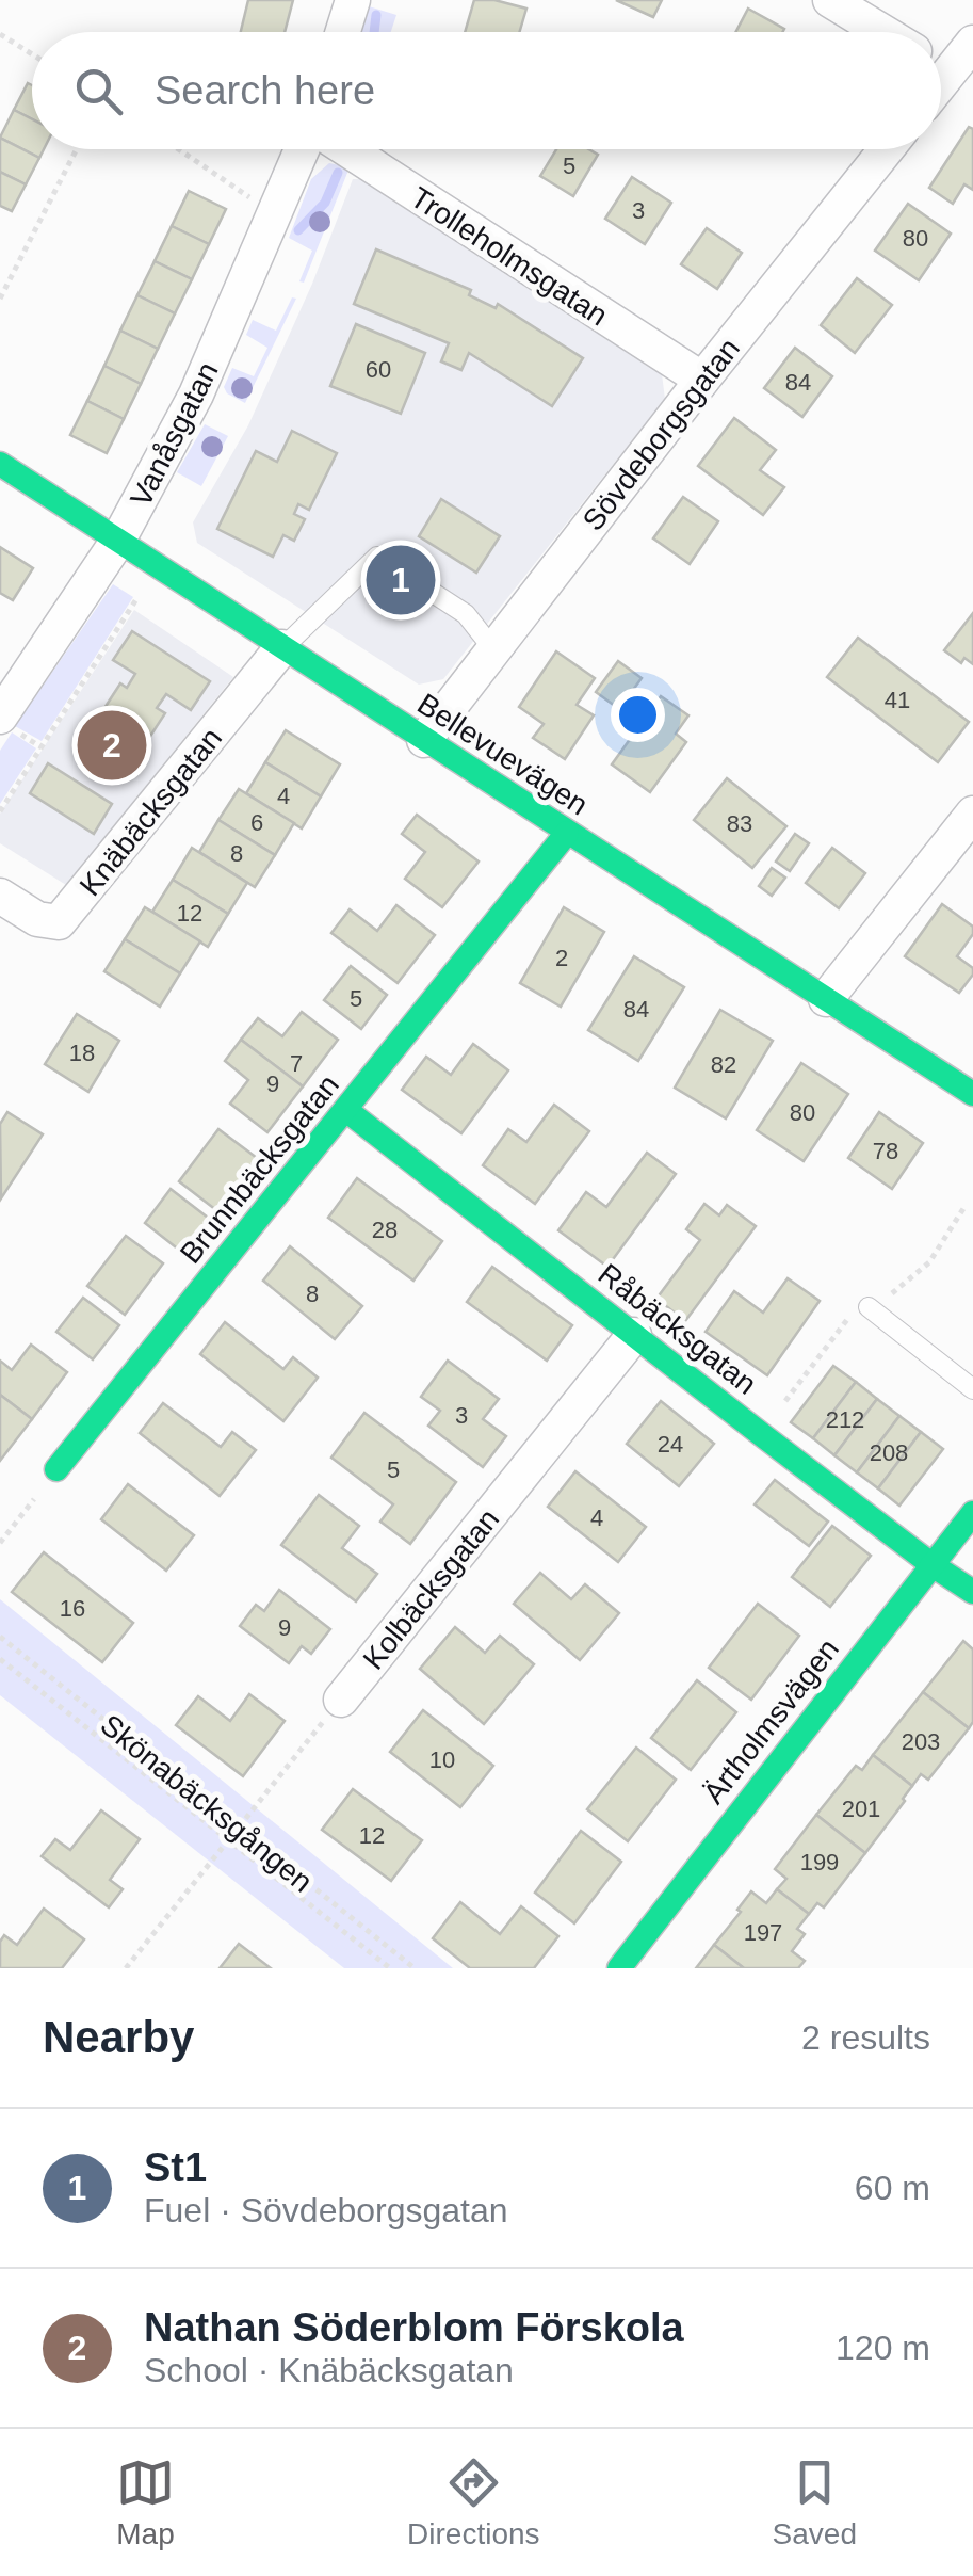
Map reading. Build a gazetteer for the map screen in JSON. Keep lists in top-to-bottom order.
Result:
{
  "streets": {
    "street": [
      "Trolleholmsgatan",
      "Vanåsgatan",
      "Sövdeborgsgatan",
      "Bellevuevägen",
      "Knäbäcksgatan",
      "Brunnbäcksgatan",
      "Råbäcksgatan",
      "Kolbäcksgatan",
      "Ärtholmsvägen"
    ],
    "path": ["Skönabäcksgången"]
  },
  "crossings": [
    ["Trolleholmsgatan", "Sövdeborgsgatan"],
    ["Vanåsgatan", "Bellevuevägen"],
    ["Sövdeborgsgatan", "Bellevuevägen"],
    ["Bellevuevägen", "Knäbäcksgatan"],
    ["Bellevuevägen", "Brunnbäcksgatan"],
    ["Brunnbäcksgatan", "Råbäcksgatan"],
    ["Råbäcksgatan", "Kolbäcksgatan"],
    ["Råbäcksgatan", "Ärtholmsvägen"]
  ],
  "house_numbers": [
    "5",
    "3",
    "80",
    "60",
    "84",
    "41",
    "4",
    "6",
    "83",
    "8",
    "12",
    "2",
    "5",
    "84",
    "18",
    "7",
    "82",
    "9",
    "80",
    "78",
    "28",
    "8",
    "3",
    "212",
    "24",
    "208",
    "5",
    "4",
    "16",
    "9",
    "203",
    "10",
    "201",
    "12",
    "199",
    "197"
  ],
  "page": {
    "search": "Search here",
    "pins": ["1", "2"],
    "heading": ["Nearby", "2 results"],
    "list": [
      {
        "mark": "1",
        "name": "St1",
        "note": "Fuel · Sövdeborgsgatan",
        "value": "60 m"
      },
      {
        "mark": "2",
        "name": "Nathan Söderblom Förskola",
        "note": "School · Knäbäcksgatan",
        "value": "120 m"
      }
    ],
    "nav": ["Map", "Directions", "Saved"]
  }
}
